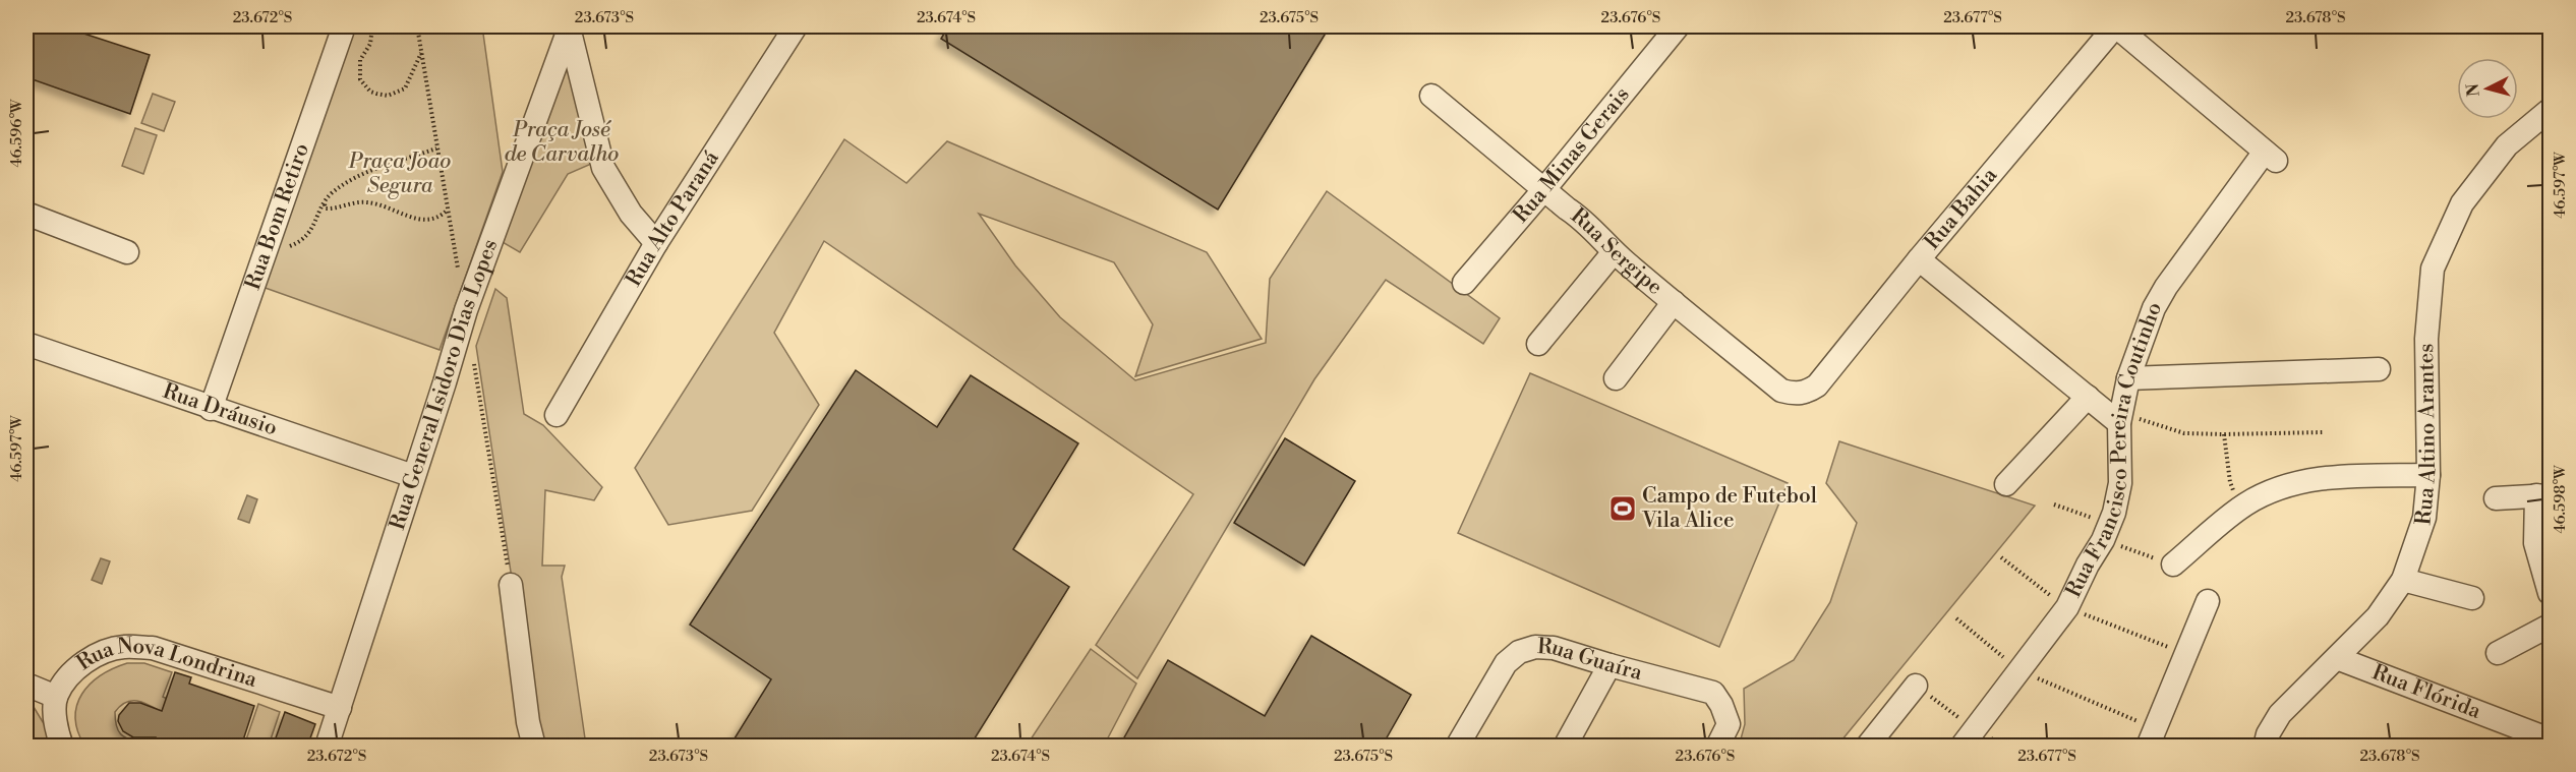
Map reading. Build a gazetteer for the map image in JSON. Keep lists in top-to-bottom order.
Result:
{
  "streets": {
    "street": [
      "Rua Minas Gerais",
      "Rua Bahia",
      "Rua Bom Retiro",
      "Rua Alto Paraná",
      "Rua Sergipe",
      "Rua General Isidoro Dias Lopes",
      "Rua Dráusio",
      "Rua Altino Arantes",
      "Rua Francisco Pereira Coutinho",
      "Rua Guaíra",
      "Rua Nova Londrina",
      "Rua Flórida"
    ]
  },
  "crossings": [
    ["Rua Minas Gerais", "Rua Sergipe"],
    ["Rua Bahia", "Rua Sergipe"],
    ["Rua Bahia", "Rua Francisco Pereira Coutinho"],
    ["Rua Bom Retiro", "Rua Dráusio"],
    ["Rua General Isidoro Dias Lopes", "Rua Dráusio"],
    ["Rua General Isidoro Dias Lopes", "Rua Nova Londrina"],
    ["Rua Altino Arantes", "Rua Flórida"]
  ],
  "parks": ["Praça José de Carvalho", "Praça Joao Segura"],
  "places": {
    "sports": ["Campo de Futebol Vila Alice"]
  },
  "north": "left",
  "coordinates": [
    "23.672°S",
    "23.673°S",
    "23.674°S",
    "23.675°S",
    "23.676°S",
    "23.677°S",
    "23.678°S",
    "46.596°W",
    "46.597°W",
    "46.598°W"
  ]
}
